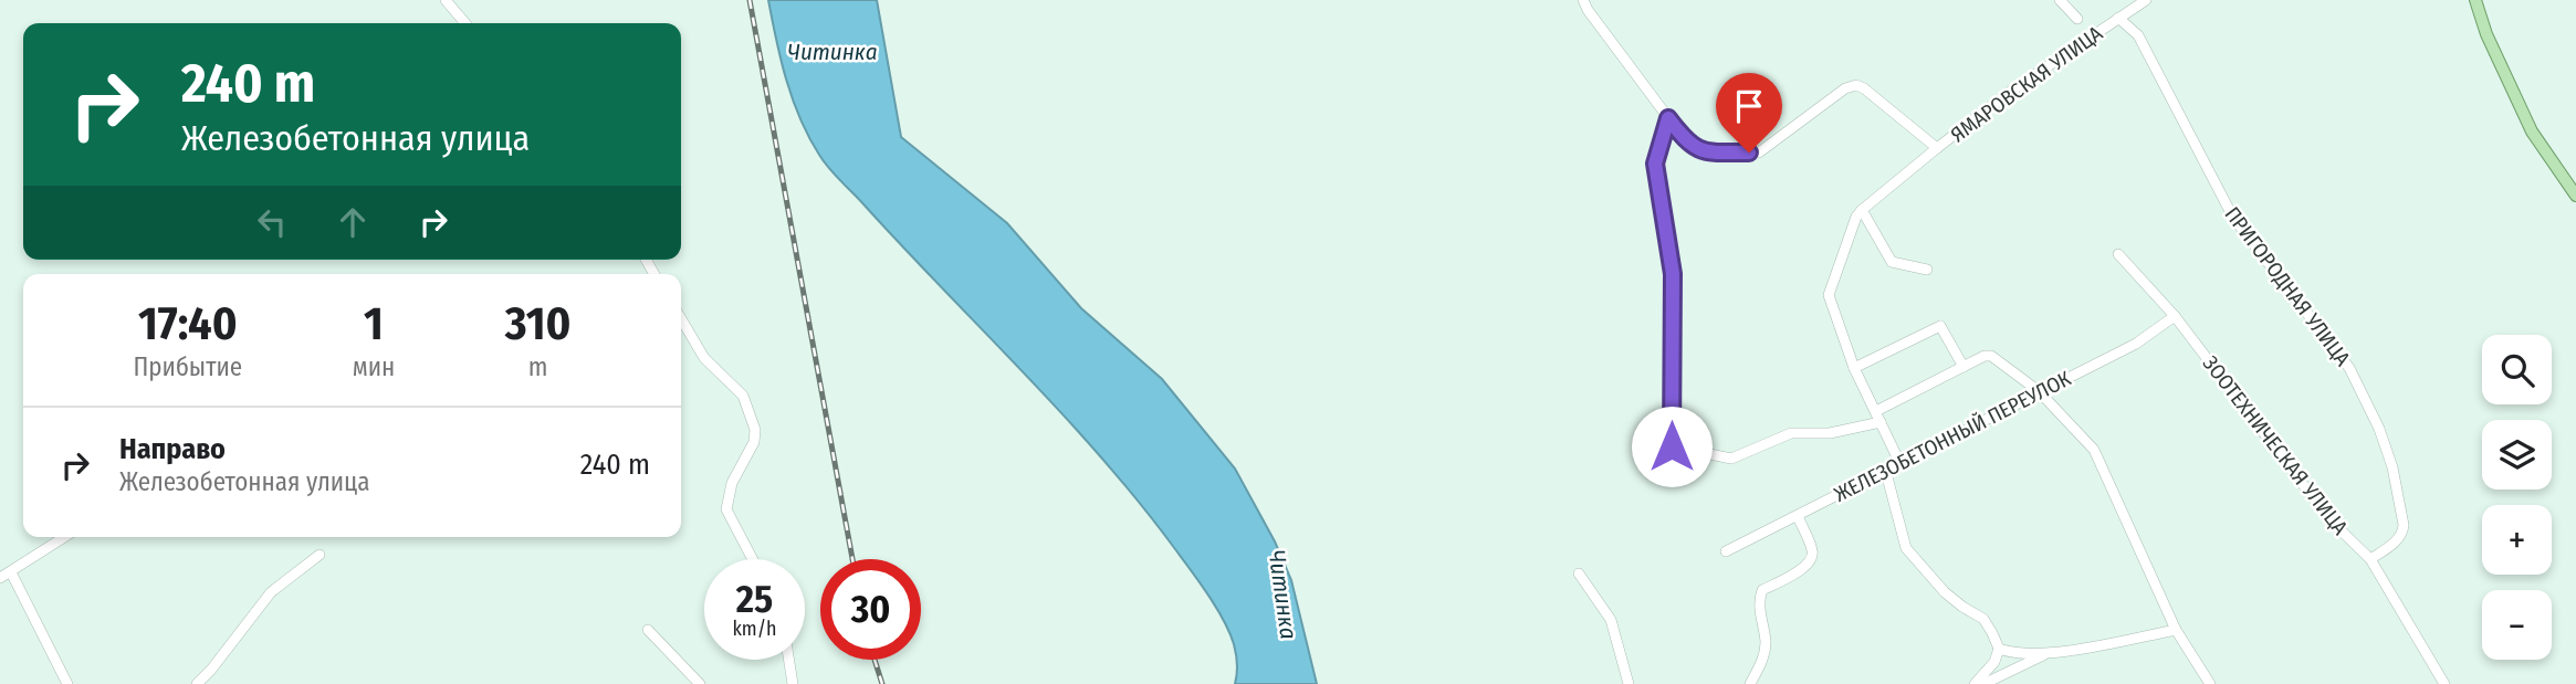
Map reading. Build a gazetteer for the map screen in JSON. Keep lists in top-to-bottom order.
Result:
{
  "streets": {
    "street": [
      "ЯМАРОВСКАЯ УЛИЦА",
      "ПРИГОРОДНАЯ УЛИЦА",
      "ЖЕЛЕЗОБЕТОННЫЙ ПЕРЕУЛОК",
      "ЗООТЕХНИЧЕСКАЯ УЛИЦА"
    ]
  },
  "crossings": [
    ["ЯМАРОВСКАЯ УЛИЦА", "ПРИГОРОДНАЯ УЛИЦА"],
    ["ПРИГОРОДНАЯ УЛИЦА", "ЗООТЕХНИЧЕСКАЯ УЛИЦА"],
    ["ЖЕЛЕЗОБЕТОННЫЙ ПЕРЕУЛОК", "ЗООТЕХНИЧЕСКАЯ УЛИЦА"]
  ],
  "water": ["Читинка"],
  "page": {
    "turn": ["240 m", "Железобетонная улица"],
    "eta": [
      "17:40",
      "Прибытие",
      "1",
      "мин",
      "310",
      "m"
    ],
    "map_buttons": ["+", "−"],
    "list": [
      {
        "name": "Направо",
        "note": "Железобетонная улица",
        "value": "240 m"
      }
    ],
    "speed": "25 km/h",
    "limit": "30"
  }
}
